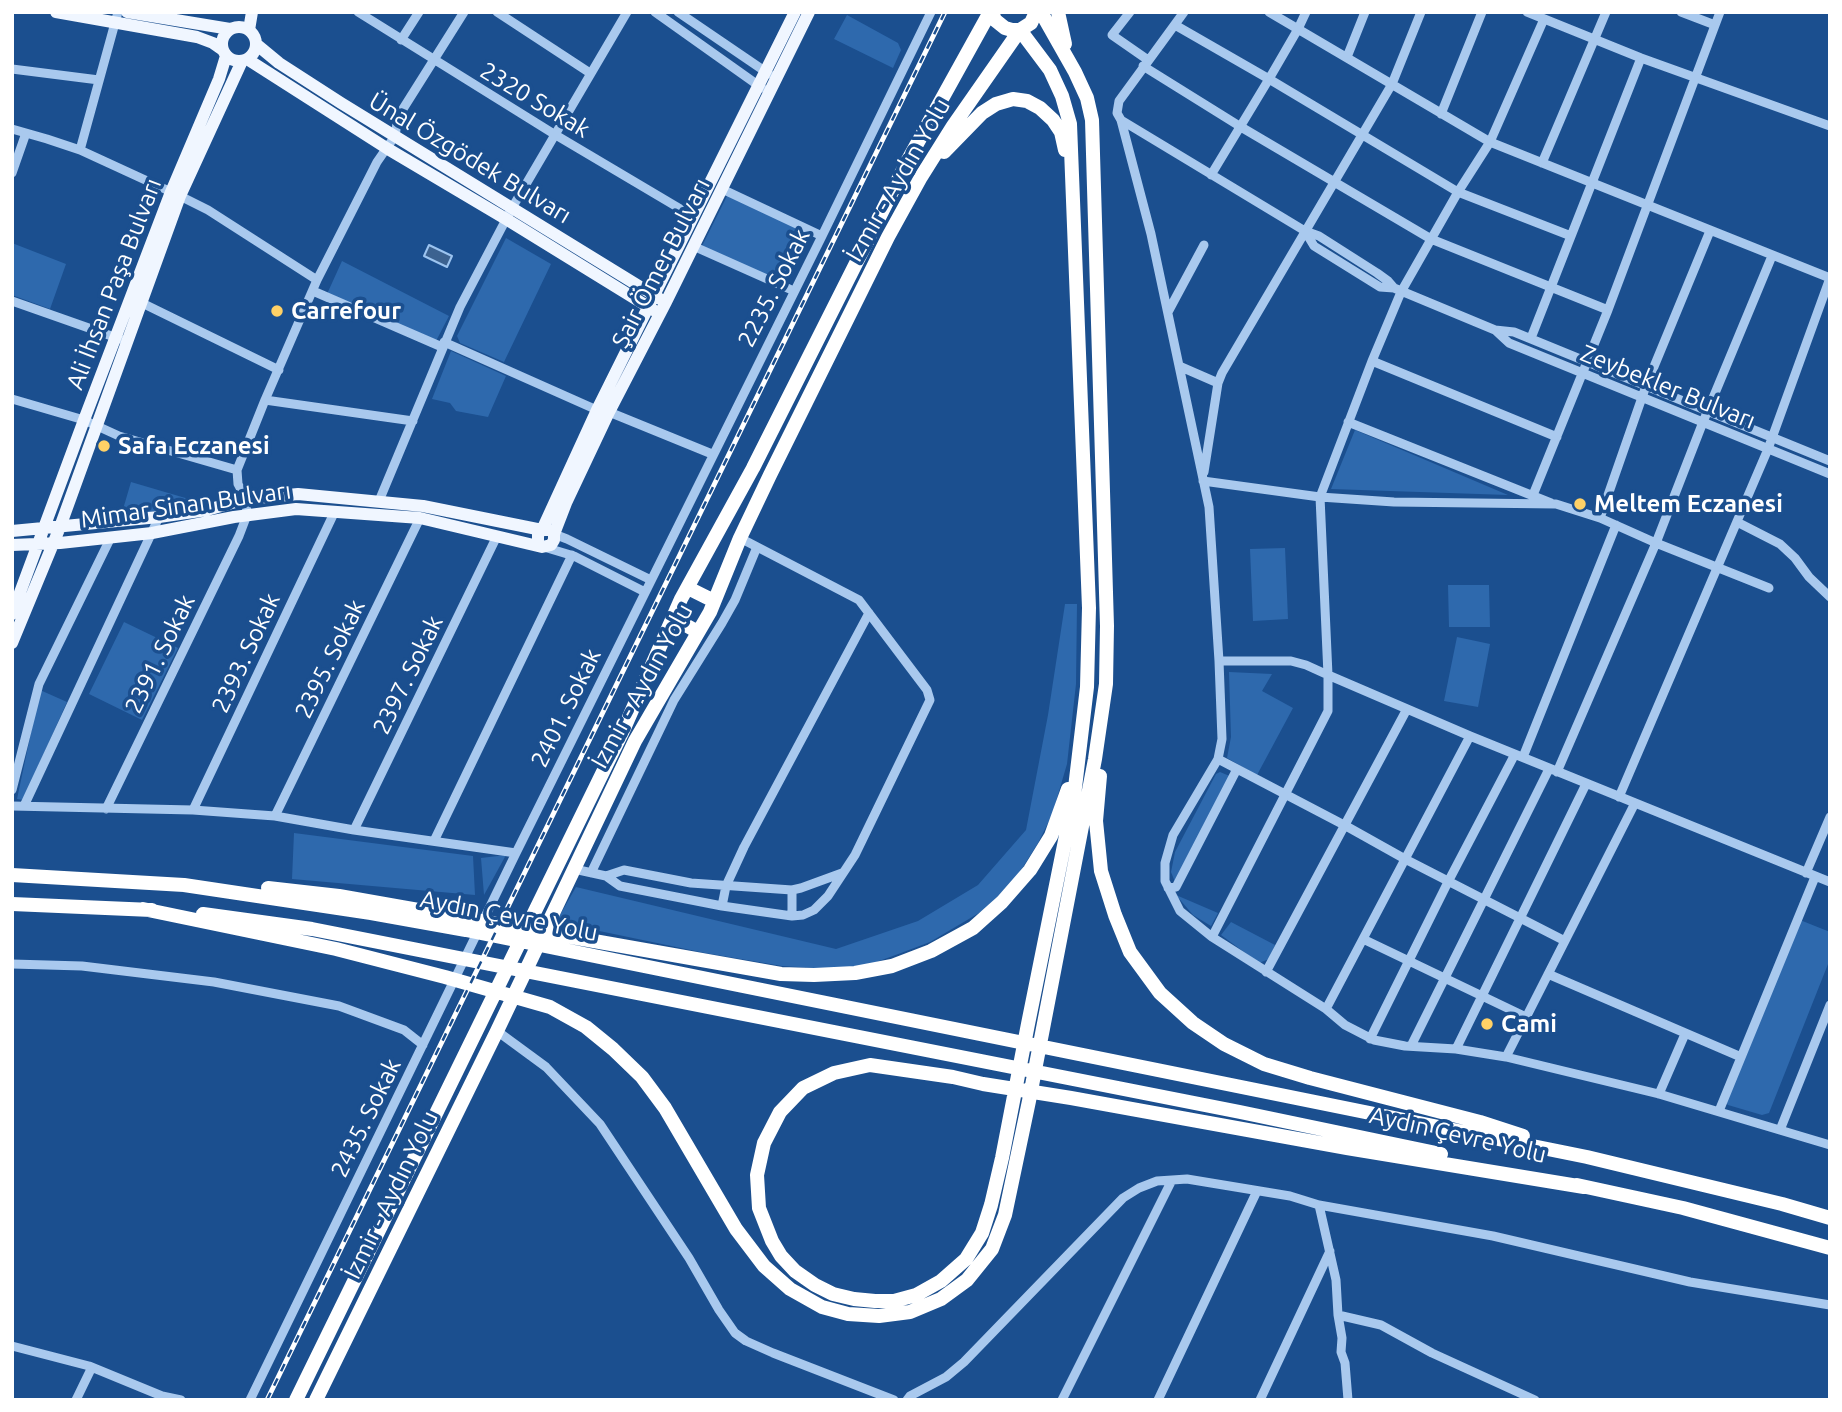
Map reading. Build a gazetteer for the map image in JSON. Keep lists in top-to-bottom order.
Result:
{
  "streets": {
    "highway": ["İzmir - Aydın Yolu", "Aydın Çevre Yolu"],
    "main road": [
      "Ünal Özgödek Bulvarı",
      "Şair Ömer Bulvarı",
      "Ali İhsan Paşa Bulvarı",
      "Mimar Sinan Bulvarı"
    ],
    "street": [
      "2320 Sokak",
      "2235. Sokak",
      "Zeybekler Bulvarı",
      "2393. Sokak",
      "2391. Sokak",
      "2395. Sokak",
      "2397. Sokak",
      "2401. Sokak",
      "2435. Sokak"
    ]
  },
  "crossings": [
    ["2320 Sokak", "Şair Ömer Bulvarı"],
    ["Ünal Özgödek Bulvarı", "Şair Ömer Bulvarı"],
    ["Ünal Özgödek Bulvarı", "Ali İhsan Paşa Bulvarı"],
    ["Şair Ömer Bulvarı", "Mimar Sinan Bulvarı"],
    ["Ali İhsan Paşa Bulvarı", "Mimar Sinan Bulvarı"],
    ["2235. Sokak", "Mimar Sinan Bulvarı"],
    ["2235. Sokak", "2401. Sokak"],
    ["Mimar Sinan Bulvarı", "2393. Sokak"],
    ["Mimar Sinan Bulvarı", "2391. Sokak"],
    ["Mimar Sinan Bulvarı", "2395. Sokak"],
    ["Mimar Sinan Bulvarı", "2397. Sokak"],
    ["Mimar Sinan Bulvarı", "2401. Sokak"],
    ["2401. Sokak", "2435. Sokak"]
  ],
  "places": [
    "Carrefour",
    "Safa Eczanesi",
    "Meltem Eczanesi",
    "Cami"
  ]
}
